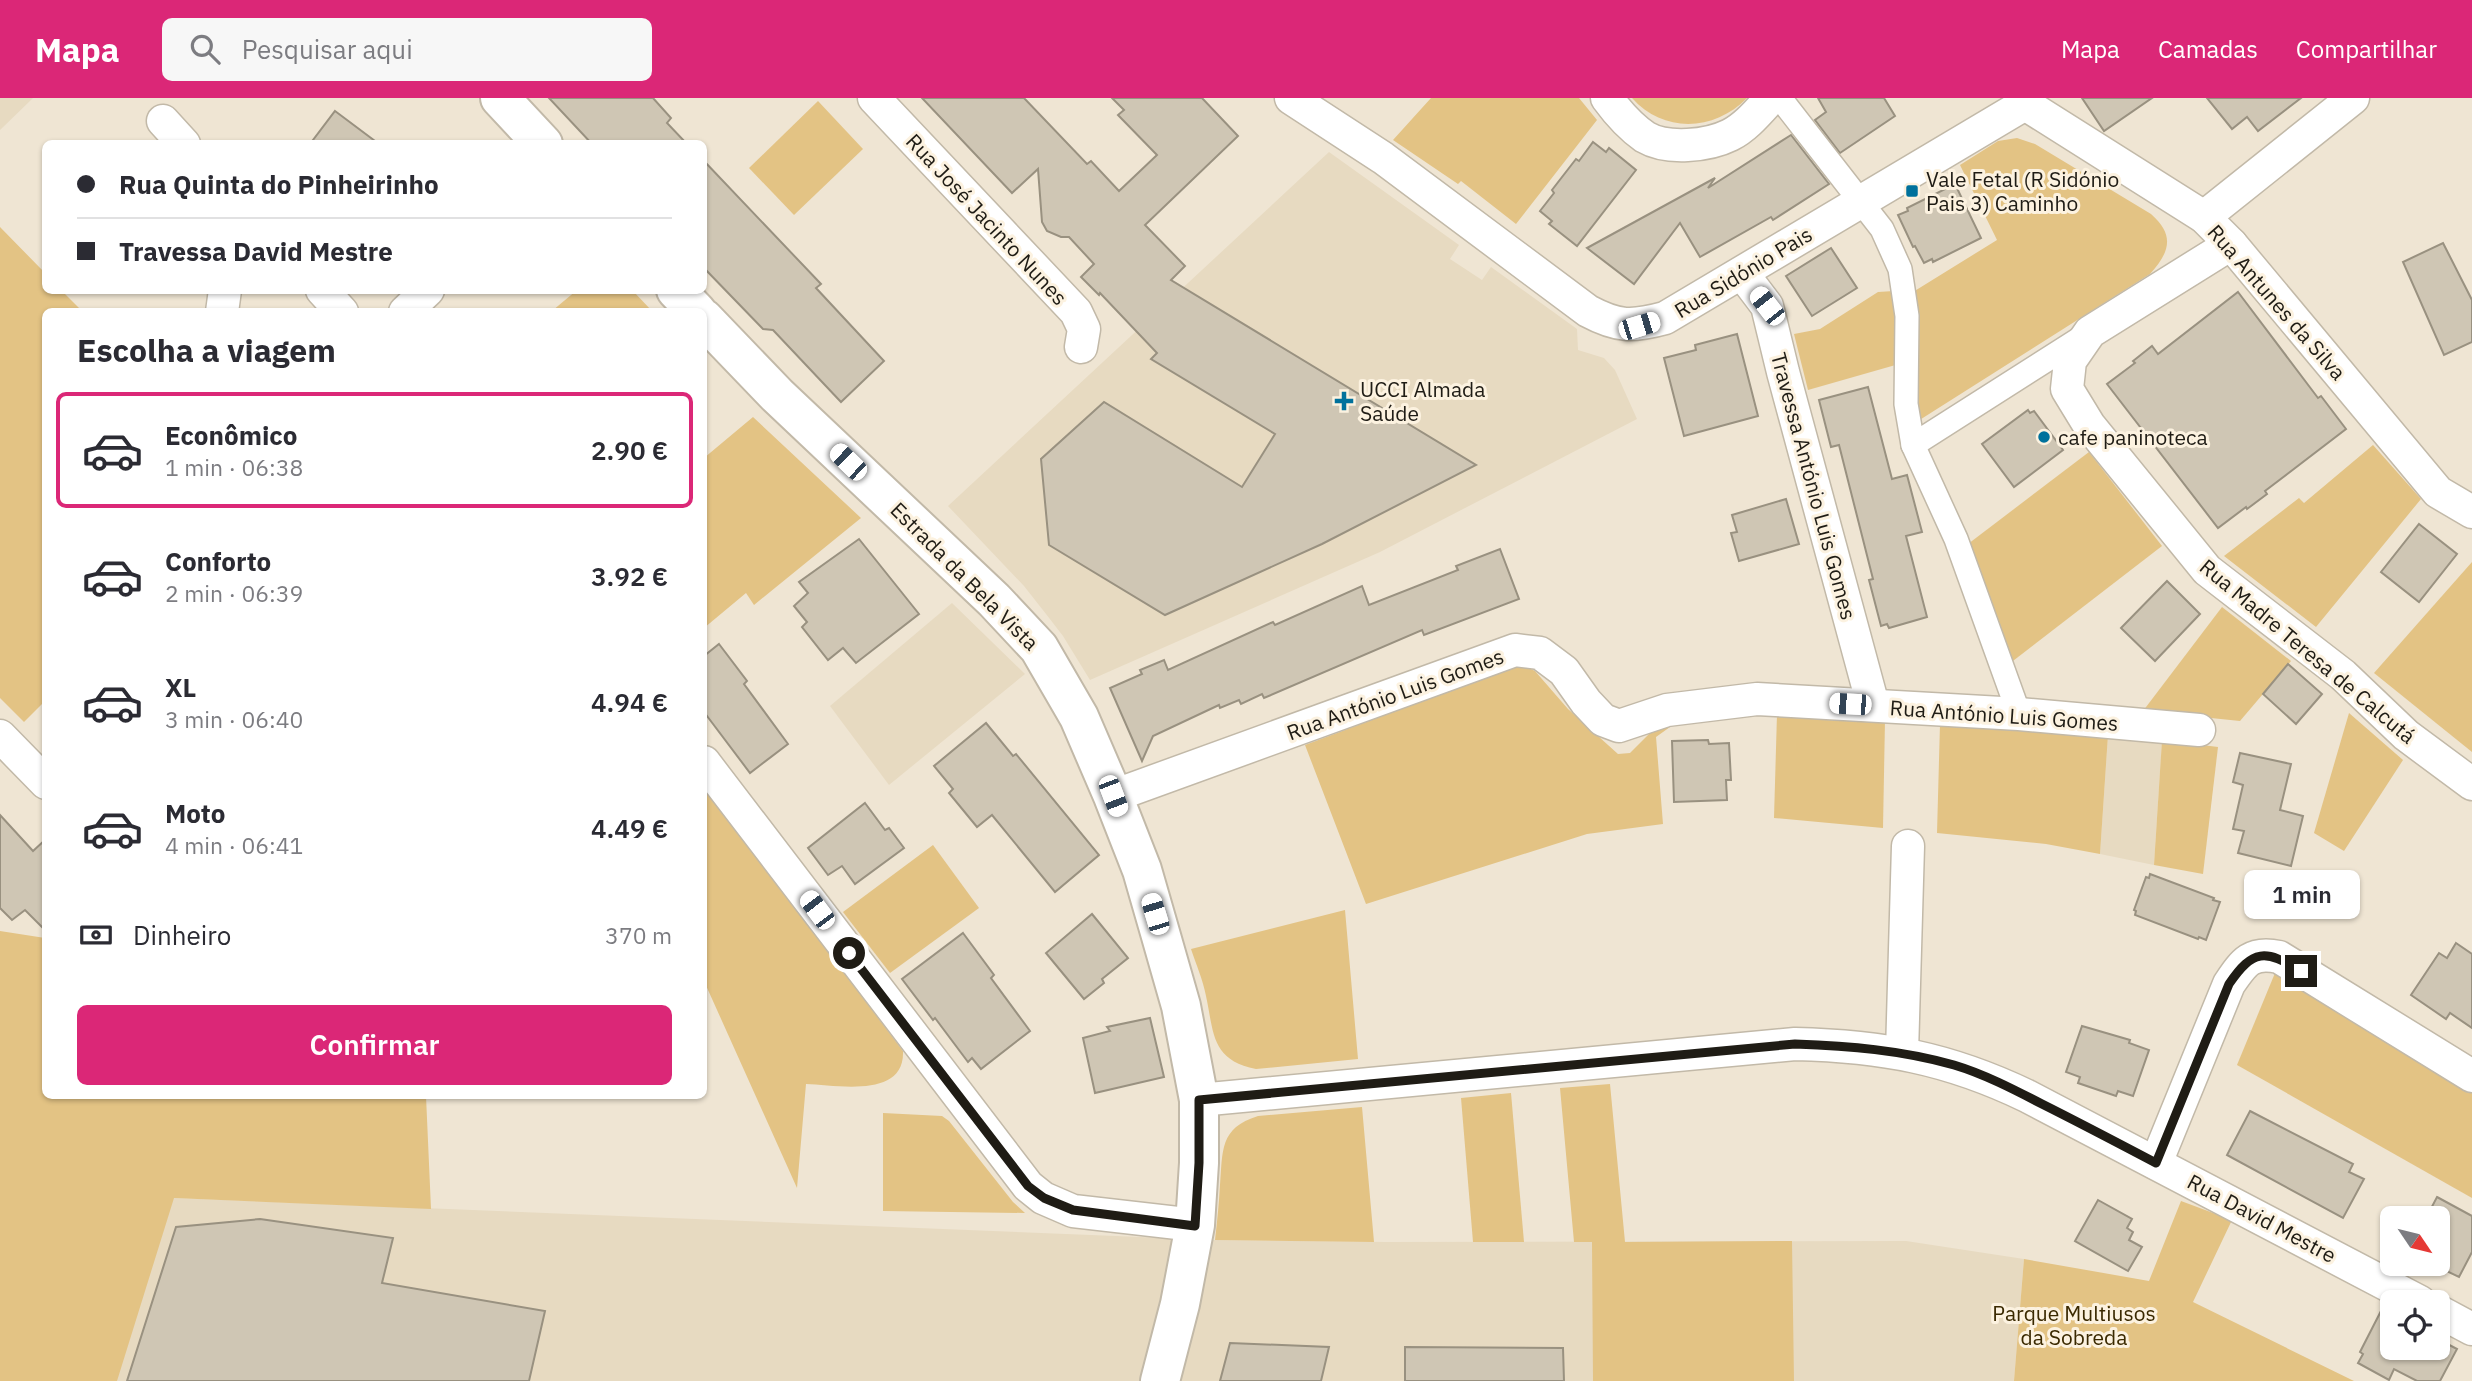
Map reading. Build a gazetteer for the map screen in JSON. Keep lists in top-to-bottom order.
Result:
{
  "streets": {
    "street": [
      "Rua José Jacinto Nunes",
      "Rua Sidónio Pais",
      "Rua Antunes da Silva",
      "Travessa António Luis Gomes",
      "Estrada da Bela Vista",
      "Rua Madre Teresa de Calcutá",
      "Rua António Luis Gomes",
      "Rua David Mestre"
    ]
  },
  "crossings": [
    ["Rua Sidónio Pais", "Rua Antunes da Silva"],
    ["Rua Sidónio Pais", "Travessa António Luis Gomes"],
    ["Rua Antunes da Silva", "Rua Madre Teresa de Calcutá"],
    ["Travessa António Luis Gomes", "Rua António Luis Gomes"],
    ["Estrada da Bela Vista", "Rua António Luis Gomes"],
    ["Estrada da Bela Vista", "Rua David Mestre"]
  ],
  "parks": ["Parque Multiusos da Sobreda"],
  "places": {
    "transit": ["Vale Fetal (R Sidónio Pais 3) Caminho"],
    "health": ["UCCI Almada Saúde"],
    "other": ["cafe paninoteca"]
  },
  "north": "bottom right",
  "page": {
    "header": "Mapa",
    "search": "Pesquisar aqui",
    "nav": ["Mapa", "Camadas", "Compartilhar"],
    "banner": ["Rua Quinta do Pinheirinho", "Travessa David Mestre"],
    "heading": "Escolha a viagem",
    "list": [
      {
        "name": "Econômico",
        "note": "1 min · 06:38",
        "value": "2.90 €"
      },
      {
        "name": "Conforto",
        "note": "2 min · 06:39",
        "value": "3.92 €"
      },
      {
        "name": "XL",
        "note": "3 min · 06:40",
        "value": "4.94 €"
      },
      {
        "name": "Moto",
        "note": "4 min · 06:41",
        "value": "4.49 €"
      }
    ],
    "bubble": "1 min",
    "pay": ["Dinheiro", "370 m"],
    "buttons": "Confirmar"
  }
}
